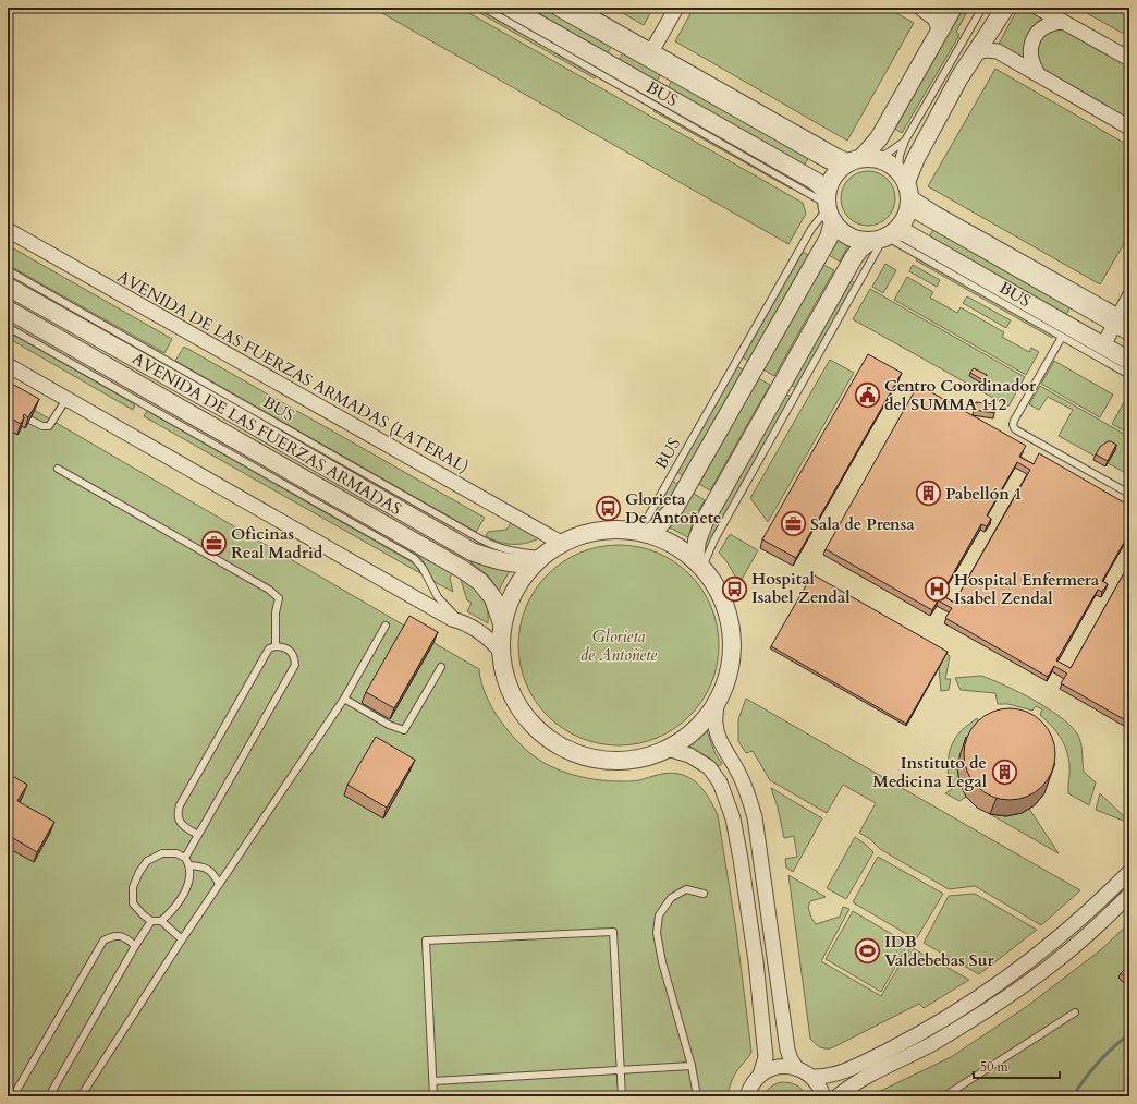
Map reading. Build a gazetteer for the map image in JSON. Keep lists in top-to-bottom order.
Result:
{
  "streets": {
    "street": ["AVENIDA DE LAS FUERZAS ARMADAS (LATERAL)", "AVENIDA DE LAS FUERZAS ARMADAS"],
    "lane": ["BUS"]
  },
  "crossings": [
    ["BUS", "AVENIDA DE LAS FUERZAS ARMADAS"]
  ],
  "parks": ["Glorieta de Antoñete"],
  "places": {
    "public building": ["Centro Coordinador del SUMMA 112"],
    "building": ["Pabellón 1", "Instituto de Medicina Legal"],
    "bus stop": ["Glorieta De Antoñete", "Hospital Isabel Zendal"],
    "office": ["Sala de Prensa", "Oficinas Real Madrid"],
    "hospital": ["Hospital Enfermera Isabel Zendal"],
    "sports": ["IDB Valdebebas Sur"]
  },
  "scale_bar": "50 m"
}
